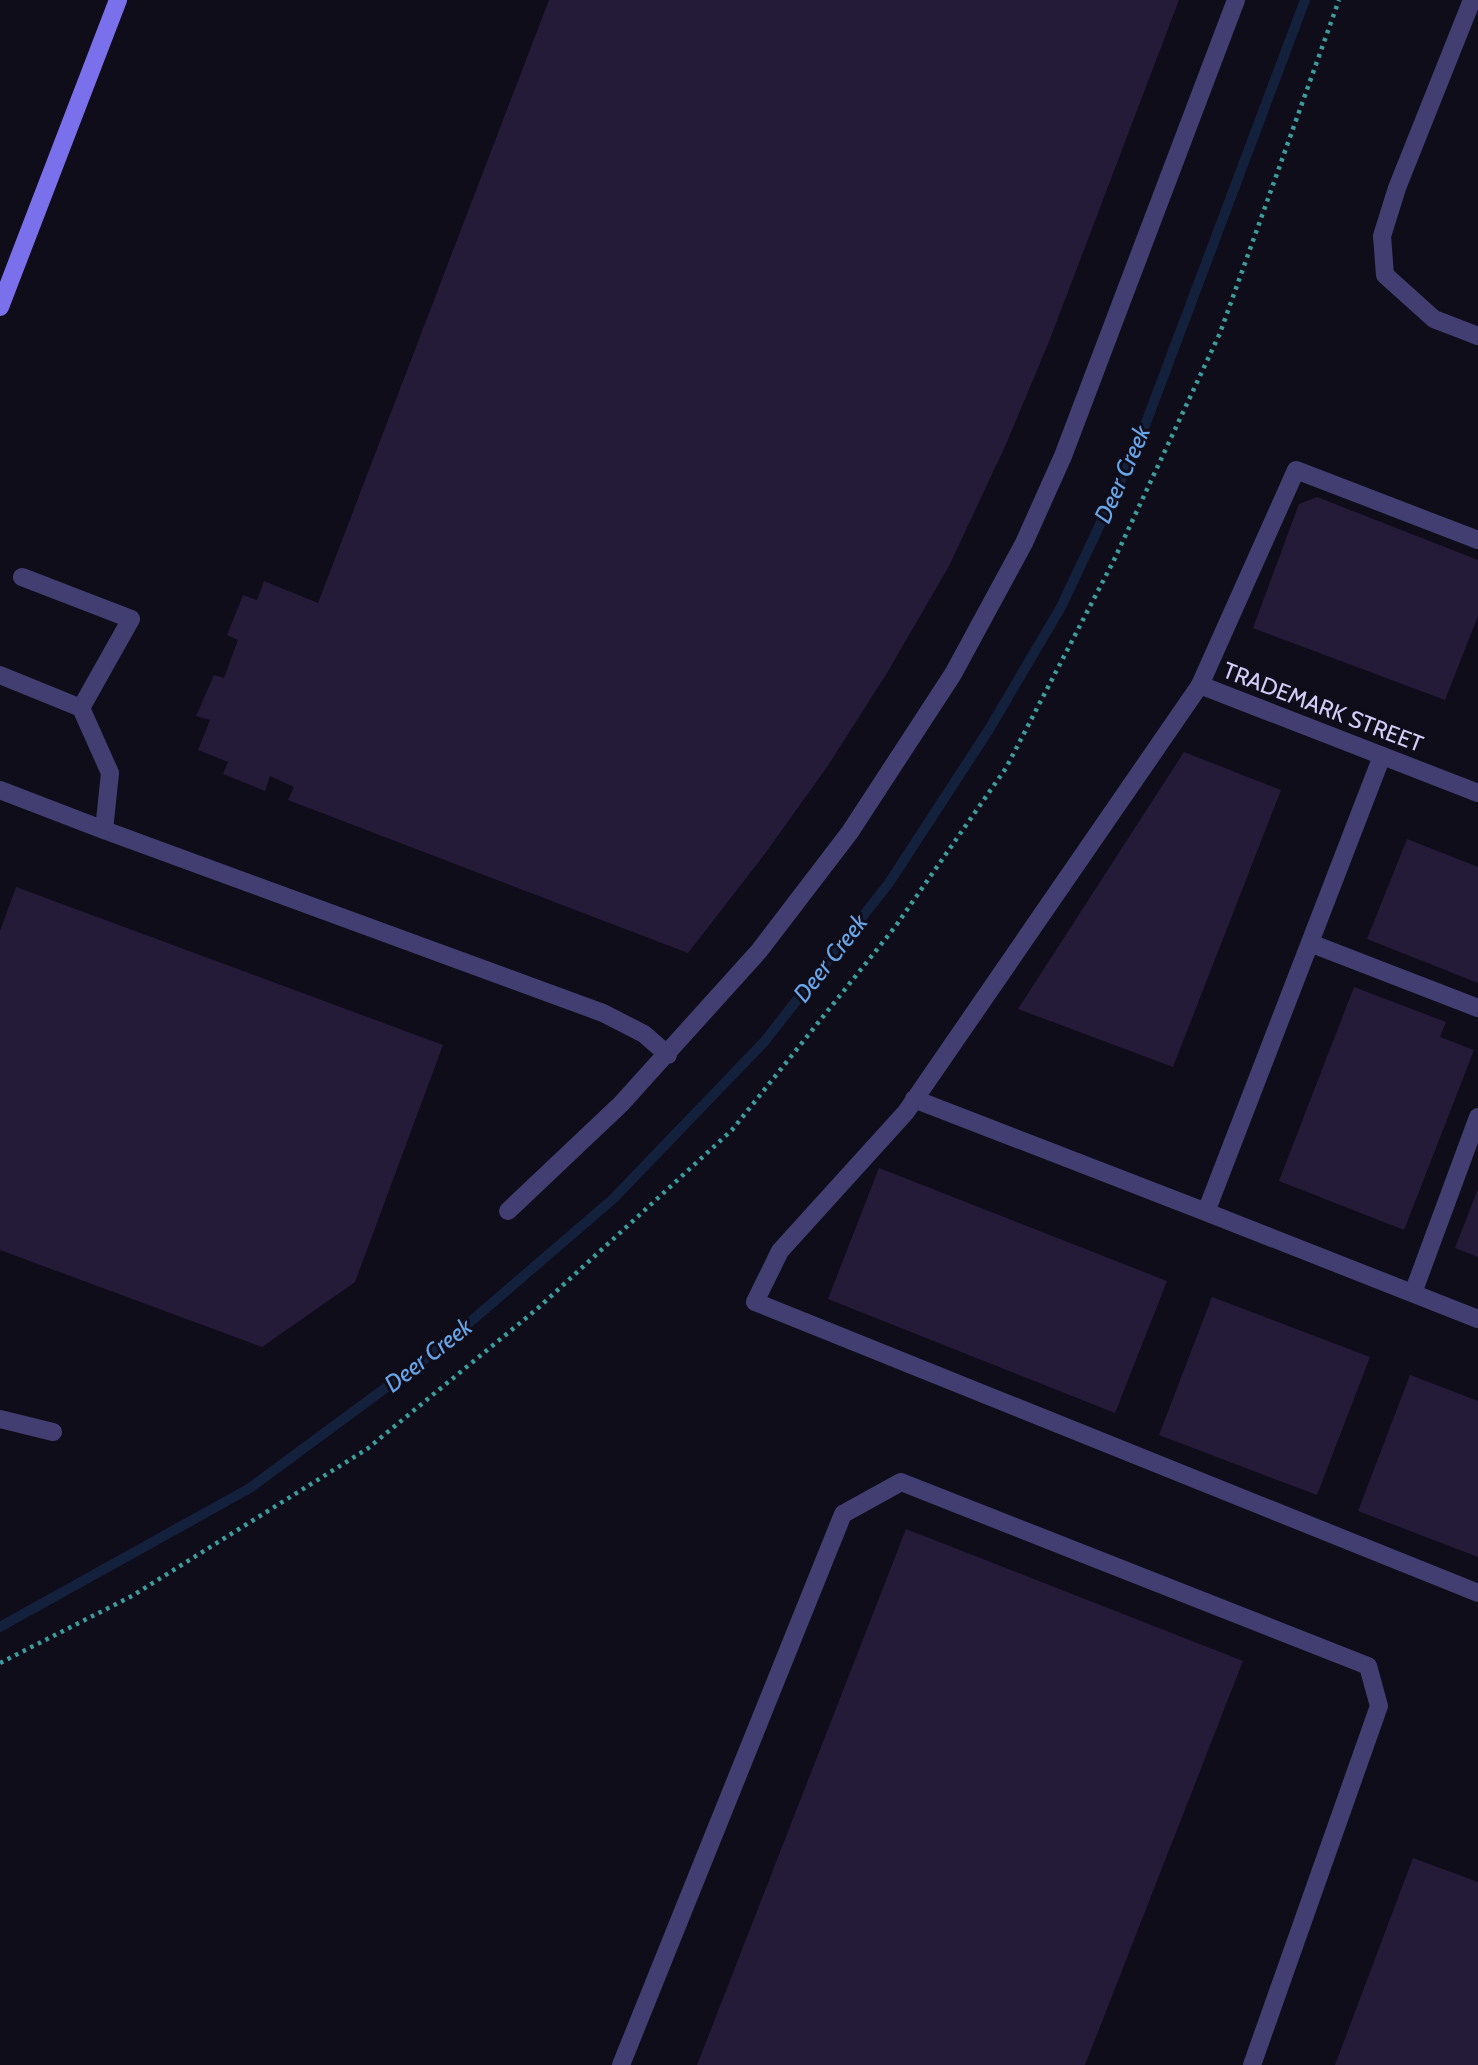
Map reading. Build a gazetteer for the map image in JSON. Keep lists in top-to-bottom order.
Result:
{
  "streets": {
    "street": ["TRADEMARK STREET"]
  },
  "water": ["Deer Creek"]
}
